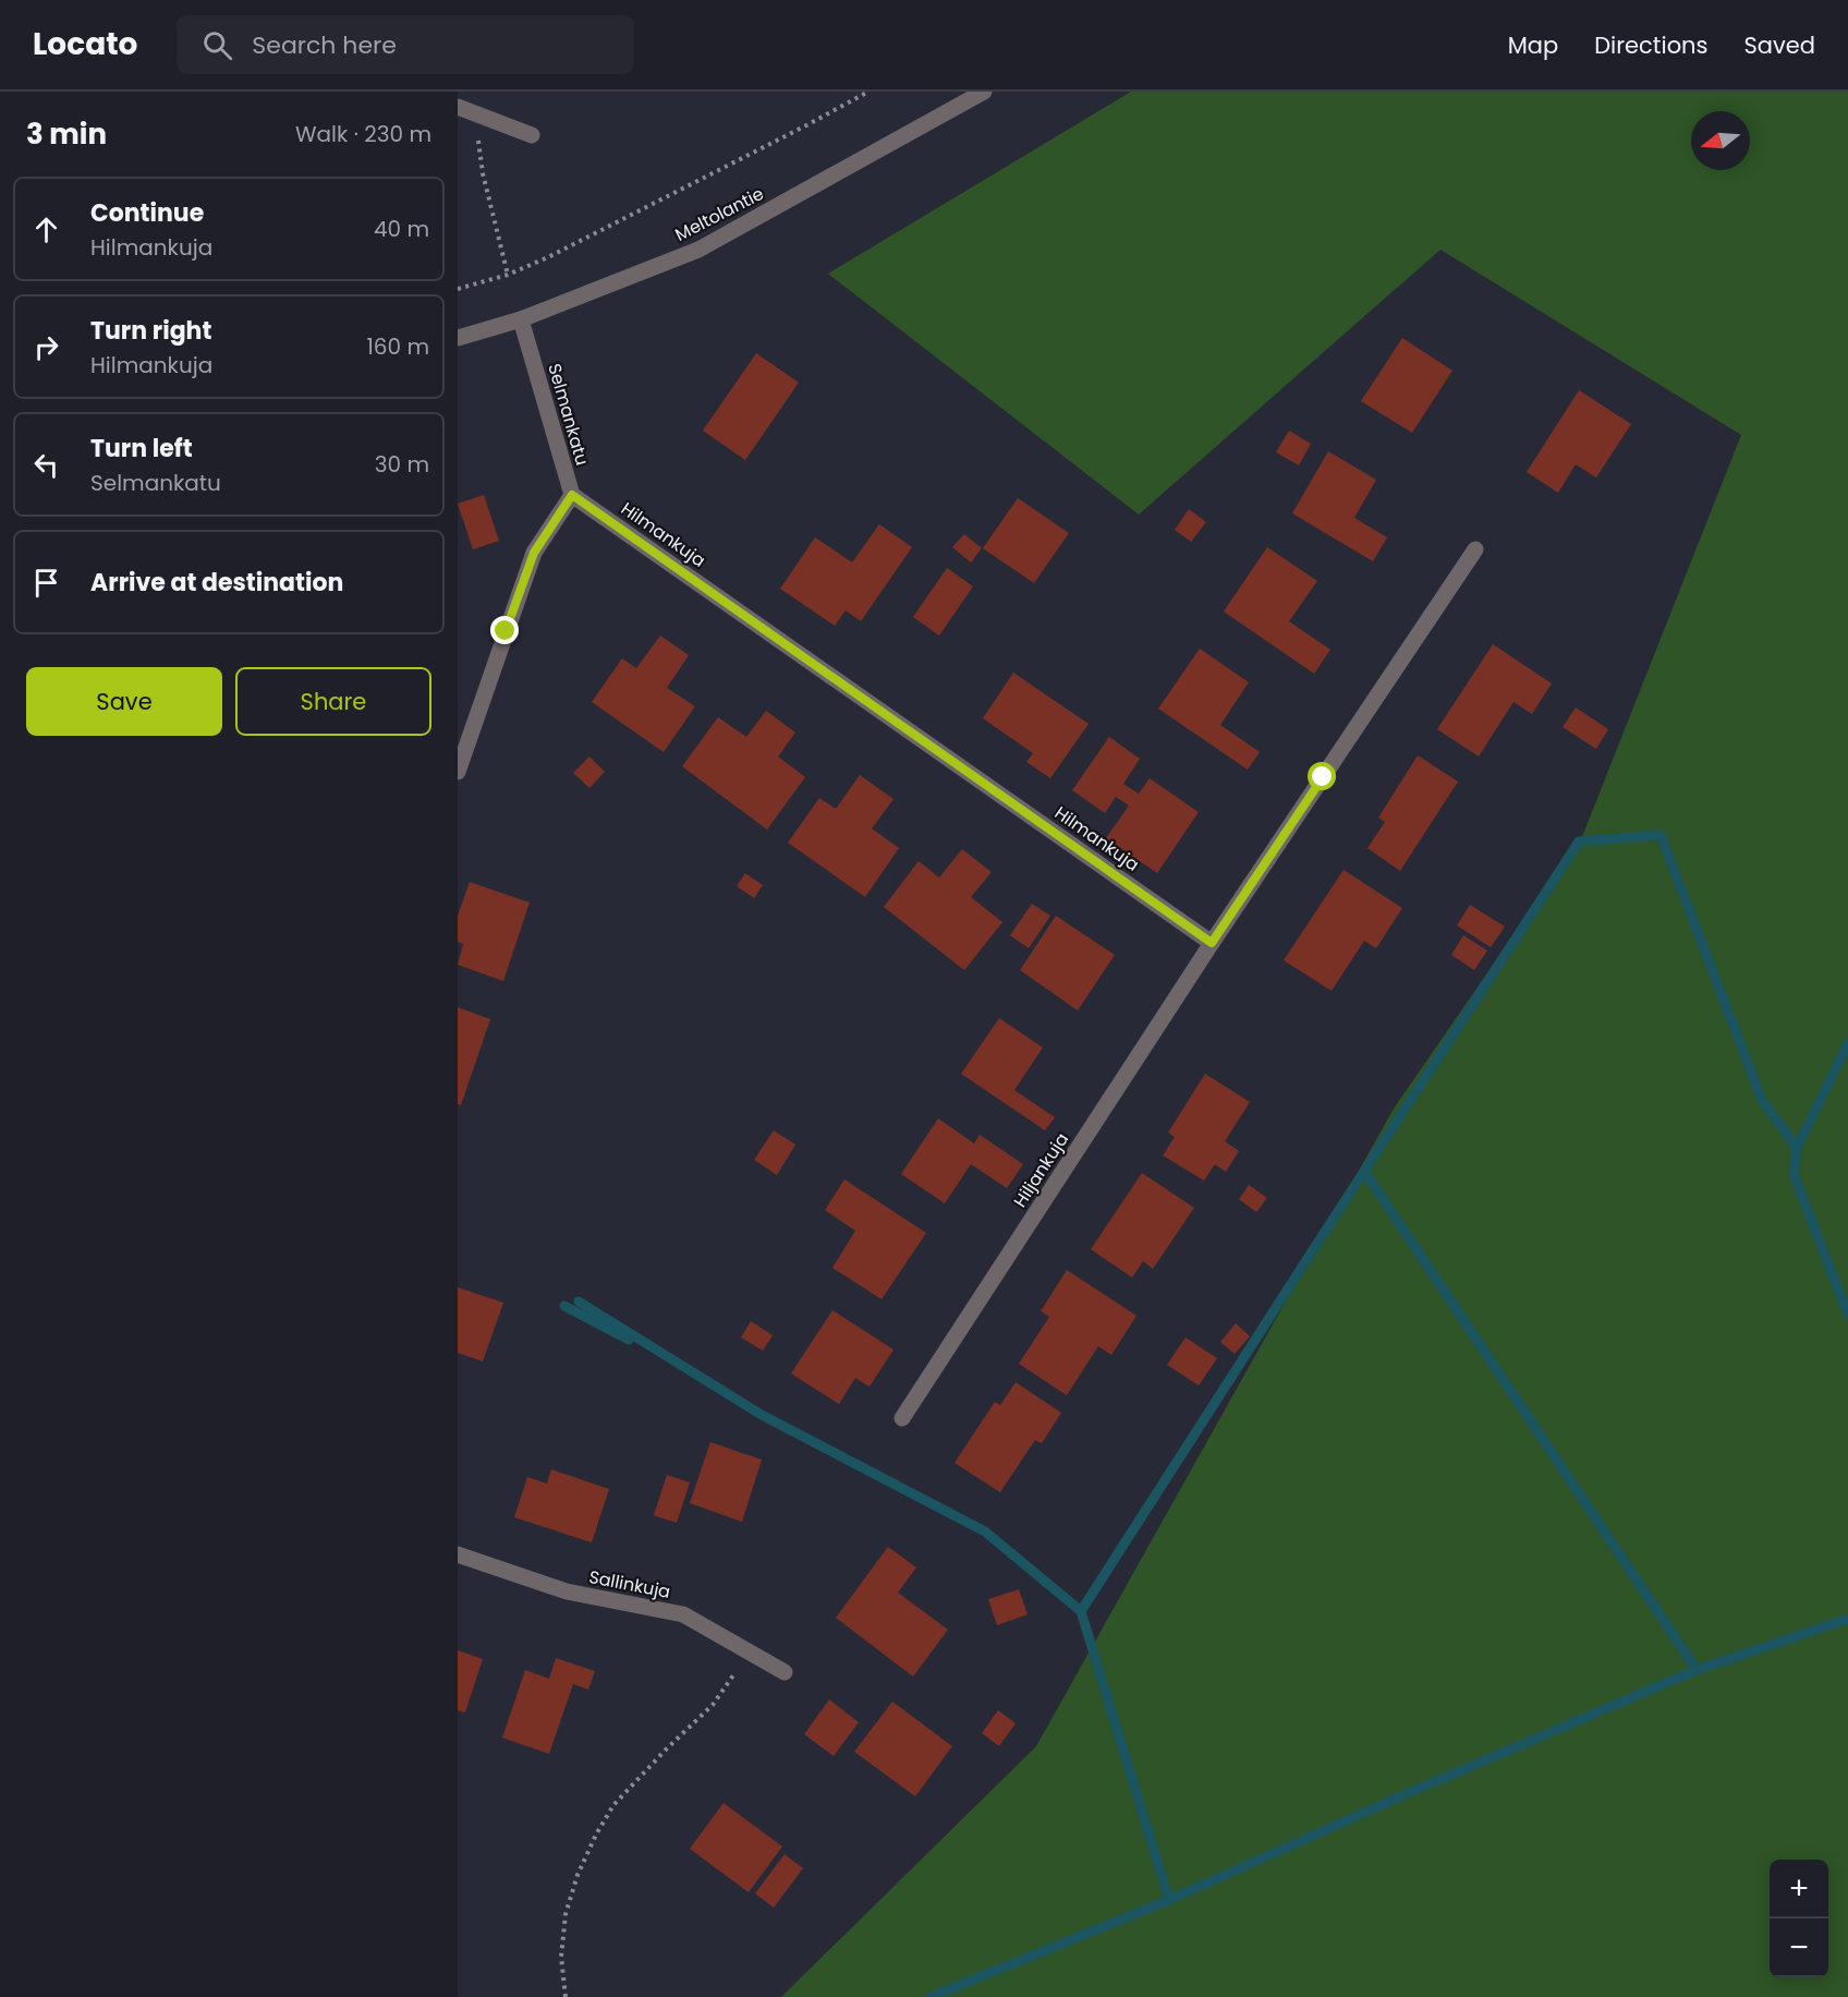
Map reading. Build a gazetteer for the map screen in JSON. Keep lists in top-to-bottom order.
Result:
{
  "streets": {
    "street": [
      "Meltolantie",
      "Selmankatu",
      "Hilmankuja",
      "Hiljankuja",
      "Sallinkuja"
    ]
  },
  "crossings": [
    ["Meltolantie", "Selmankatu"],
    ["Selmankatu", "Hilmankuja"],
    ["Hilmankuja", "Hiljankuja"]
  ],
  "north": "left",
  "page": {
    "header": "Locato",
    "search": "Search here",
    "nav": ["Map", "Directions", "Saved"],
    "heading": ["3 min", "Walk · 230 m"],
    "list": [
      ["Continue", "Hilmankuja", "40 m"],
      ["Turn right", "Hilmankuja", "160 m"],
      ["Turn left", "Selmankatu", "30 m"],
      "Arrive at destination"
    ],
    "buttons": ["Save", "Share"],
    "map_buttons": ["+", "−"]
  }
}
